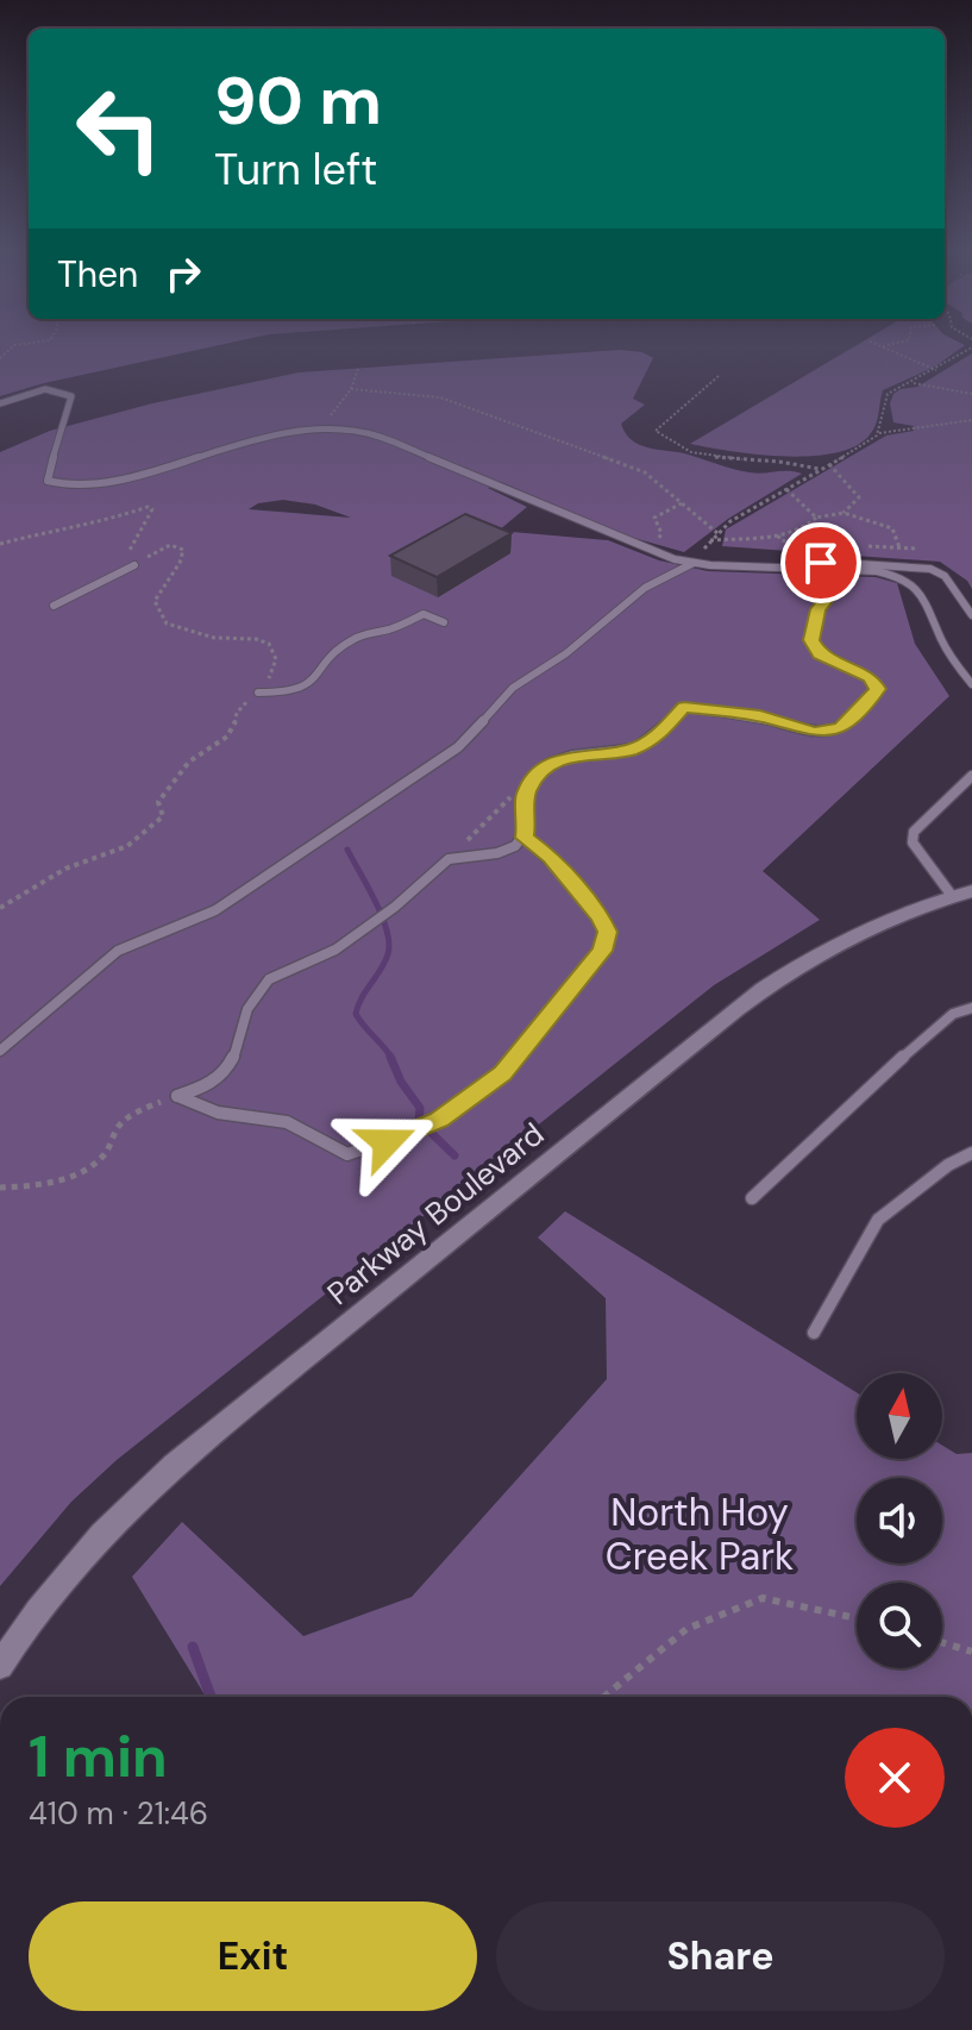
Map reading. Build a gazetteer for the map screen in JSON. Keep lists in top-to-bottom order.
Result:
{
  "streets": {
    "street": ["Parkway Boulevard"]
  },
  "parks": ["North Hoy Creek Park"],
  "north": "top",
  "page": {
    "turn": ["90 m", "Turn left"],
    "then": "Then",
    "heading": ["1 min", "410 m · 21:46"],
    "buttons": ["Exit", "Share"]
  }
}
